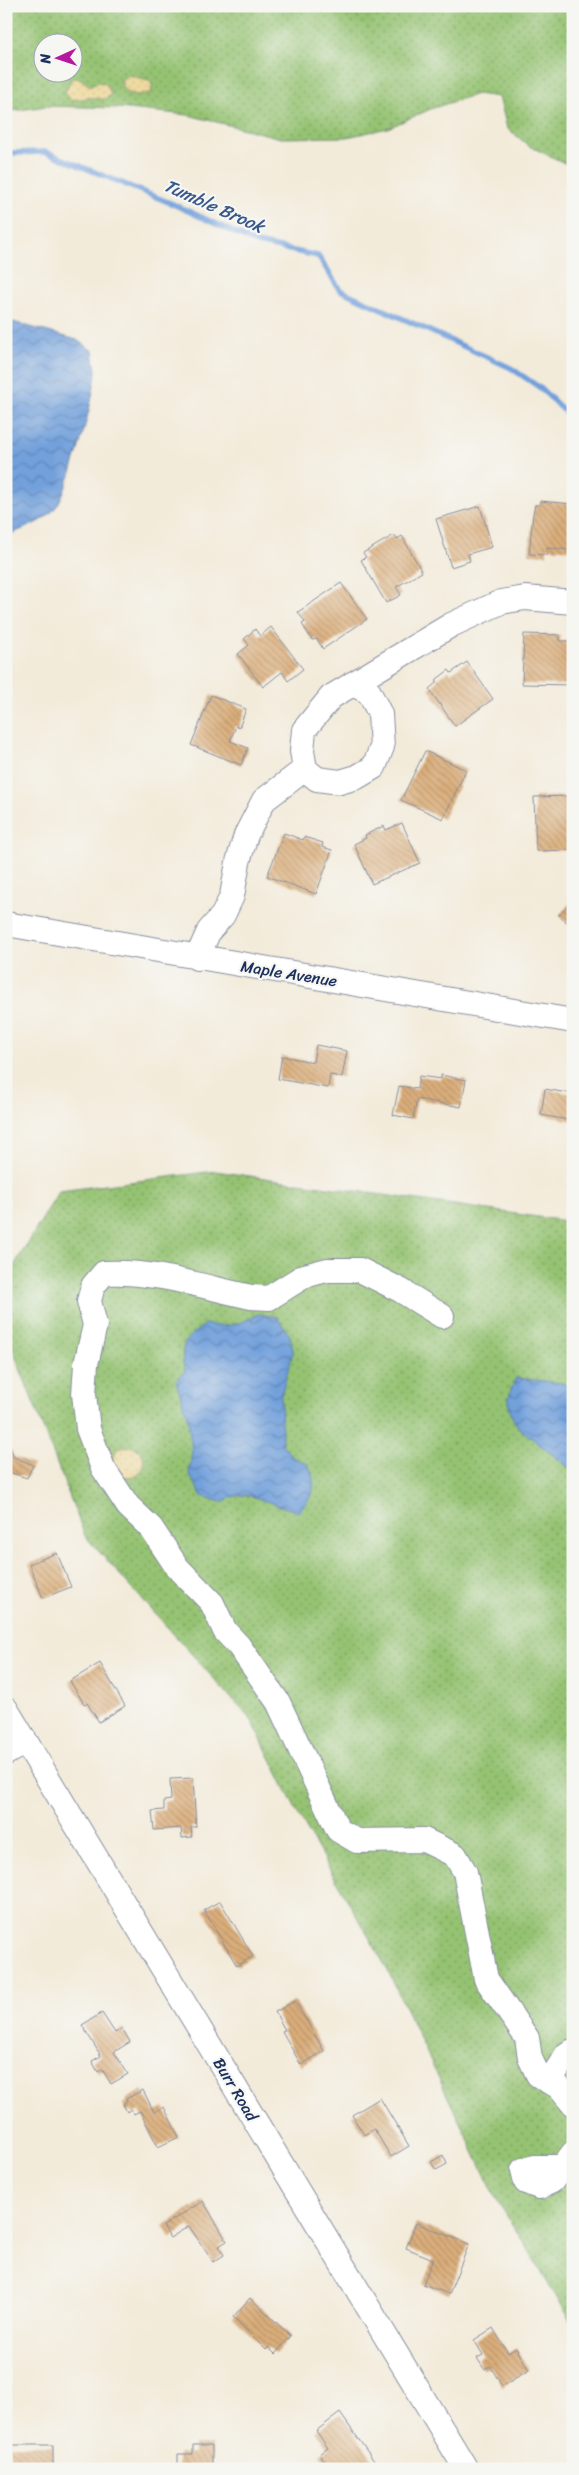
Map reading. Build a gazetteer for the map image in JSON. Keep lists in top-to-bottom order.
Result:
{
  "streets": {
    "street": ["Maple Avenue", "Burr Road"]
  },
  "water": ["Tumble Brook"],
  "north": "left"
}
